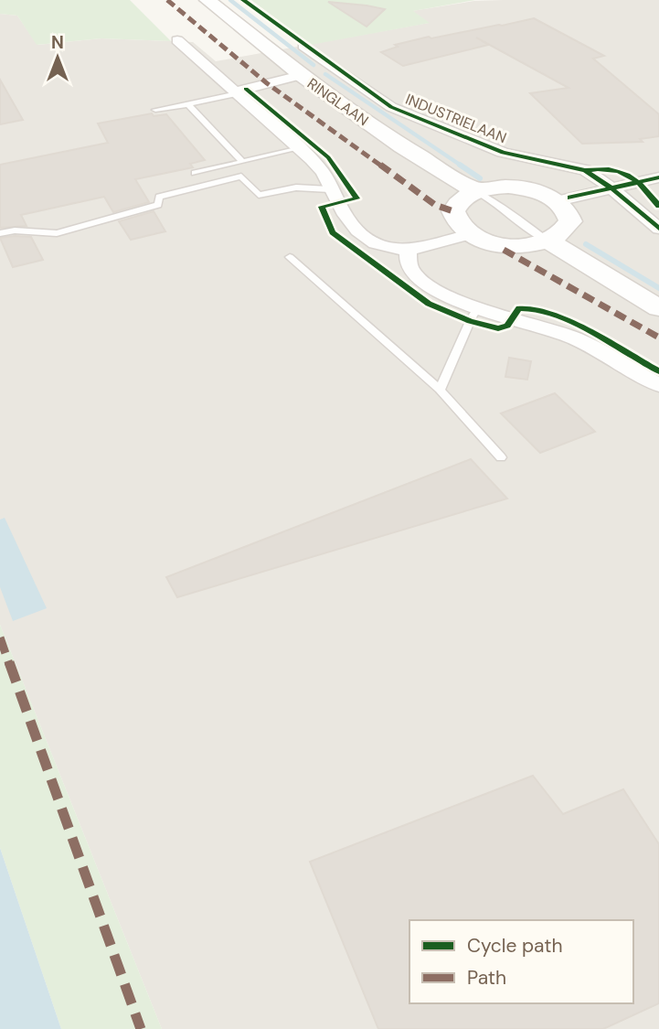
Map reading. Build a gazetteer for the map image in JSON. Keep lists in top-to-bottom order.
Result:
{
  "streets": {
    "main road": ["RINGLAAN"],
    "street": ["INDUSTRIELAAN"]
  },
  "legend": ["Cycle path", "Path"],
  "north": "top"
}
